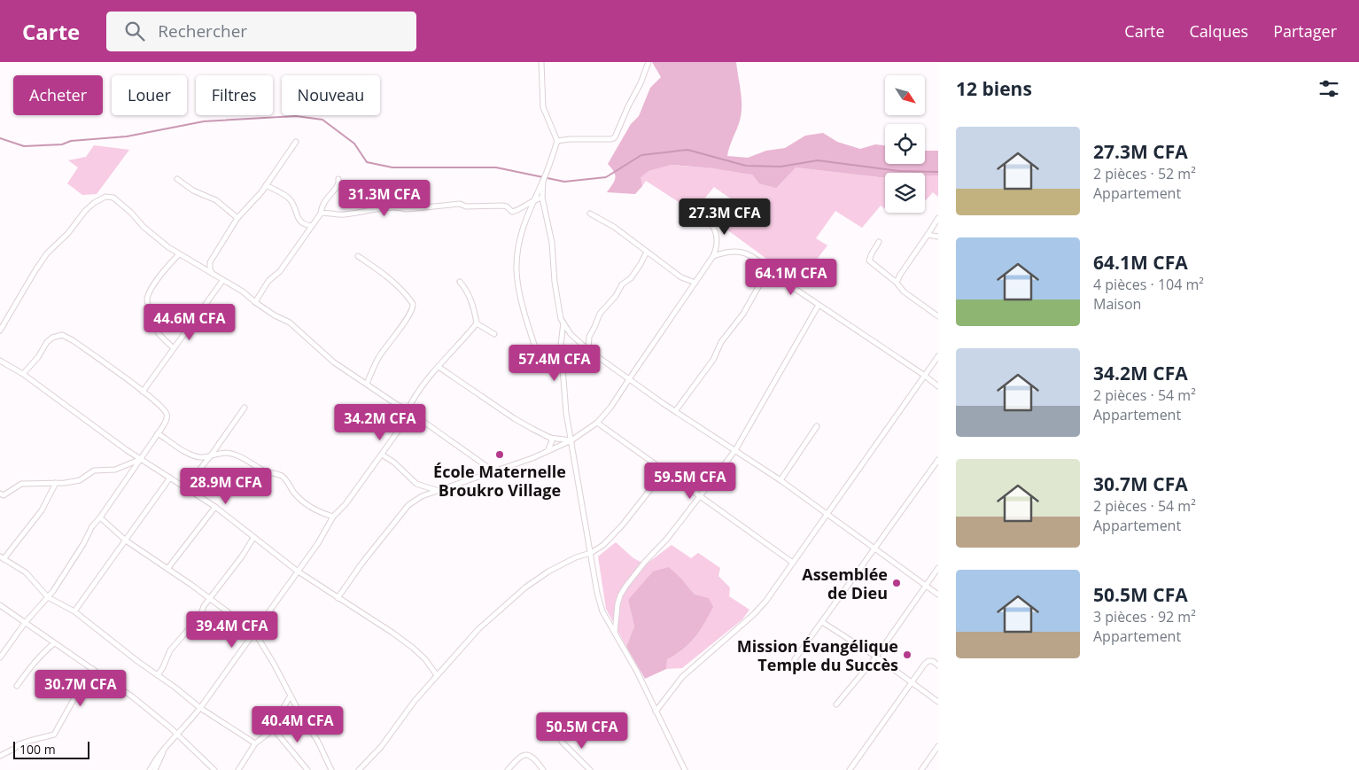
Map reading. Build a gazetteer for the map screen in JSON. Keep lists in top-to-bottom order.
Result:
{
  "places": ["École Maternelle Broukro Village", "Assemblée de Dieu", "Mission Évangélique Temple du Succès"],
  "scale_bar": "100 m",
  "north": "bottom right",
  "page": {
    "header": "Carte",
    "search": "Rechercher",
    "nav": ["Carte", "Calques", "Partager"],
    "heading": "12 biens",
    "chip": [
      "Acheter",
      "Louer",
      "Filtres",
      "Nouveau"
    ],
    "list": [
      {
        "name": "27.3M CFA",
        "note": "2 pièces · 52 m² · Appartement"
      },
      {
        "name": "64.1M CFA",
        "note": "4 pièces · 104 m² · Maison"
      },
      {
        "name": "34.2M CFA",
        "note": "2 pièces · 54 m² · Appartement"
      },
      {
        "name": "30.7M CFA",
        "note": "2 pièces · 54 m² · Appartement"
      },
      {
        "name": "50.5M CFA",
        "note": "3 pièces · 92 m² · Appartement"
      }
    ],
    "price": [
      "31.3M CFA",
      "27.3M CFA",
      "64.1M CFA",
      "44.6M CFA",
      "57.4M CFA",
      "34.2M CFA",
      "59.5M CFA",
      "28.9M CFA",
      "39.4M CFA",
      "30.7M CFA",
      "40.4M CFA",
      "50.5M CFA"
    ],
    "scale": "100 m"
  }
}
